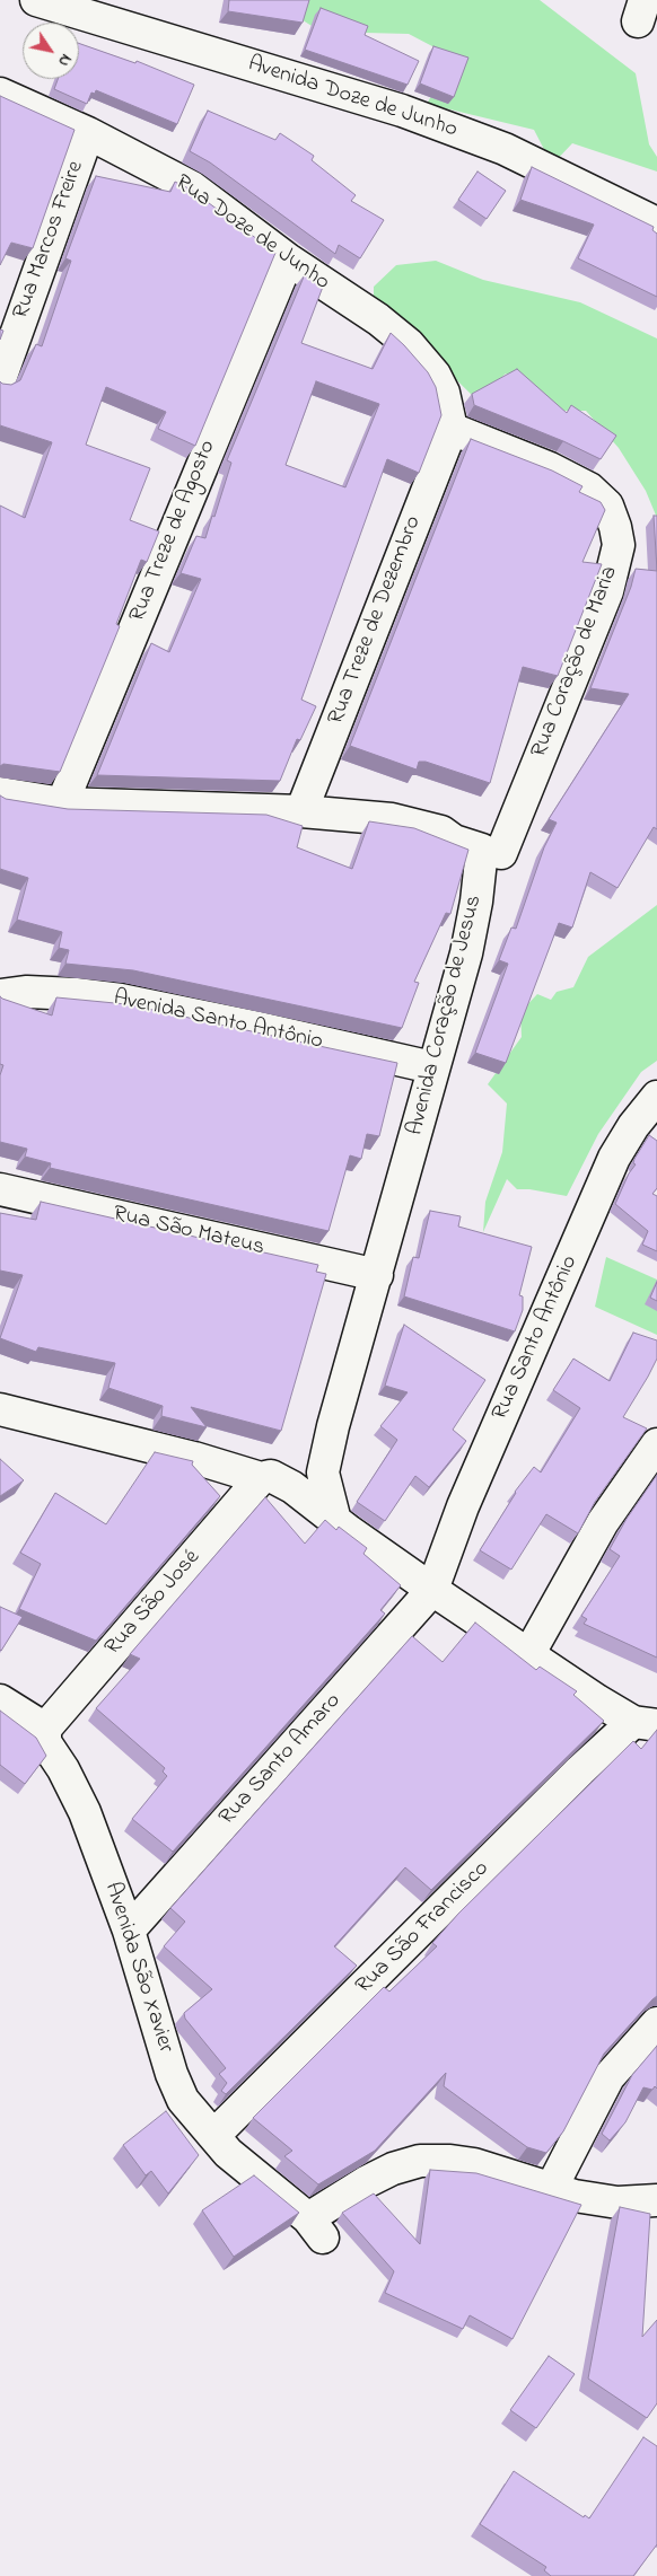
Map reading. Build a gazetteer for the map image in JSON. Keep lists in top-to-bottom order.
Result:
{
  "streets": {
    "street": [
      "Avenida Doze de Junho",
      "Rua Doze de Junho",
      "Rua Marcos Freire",
      "Rua Treze de Agosto",
      "Rua Treze de Dezembro",
      "Rua Coração de Maria",
      "Avenida Coração de Jesus",
      "Avenida Santo Antônio",
      "Rua São Mateus",
      "Rua Santo Antônio",
      "Rua São José",
      "Rua Santo Amaro",
      "Rua São Francisco",
      "Avenida São Xavier"
    ]
  },
  "crossings": [
    ["Rua Doze de Junho", "Rua Marcos Freire"],
    ["Rua Doze de Junho", "Rua Treze de Agosto"],
    ["Rua Doze de Junho", "Rua Treze de Dezembro"],
    ["Rua Doze de Junho", "Rua Coração de Maria"],
    ["Rua Treze de Agosto", "Avenida Coração de Jesus"],
    ["Rua Treze de Dezembro", "Rua Coração de Maria"],
    ["Rua Treze de Dezembro", "Avenida Coração de Jesus"],
    ["Avenida Coração de Jesus", "Avenida Santo Antônio"],
    ["Avenida Coração de Jesus", "Rua São Mateus"],
    ["Rua Santo Antônio", "Rua Santo Amaro"],
    ["Rua São José", "Avenida São Xavier"],
    ["Rua Santo Amaro", "Avenida São Xavier"],
    ["Rua São Francisco", "Avenida São Xavier"]
  ],
  "north": "bottom right"
}
